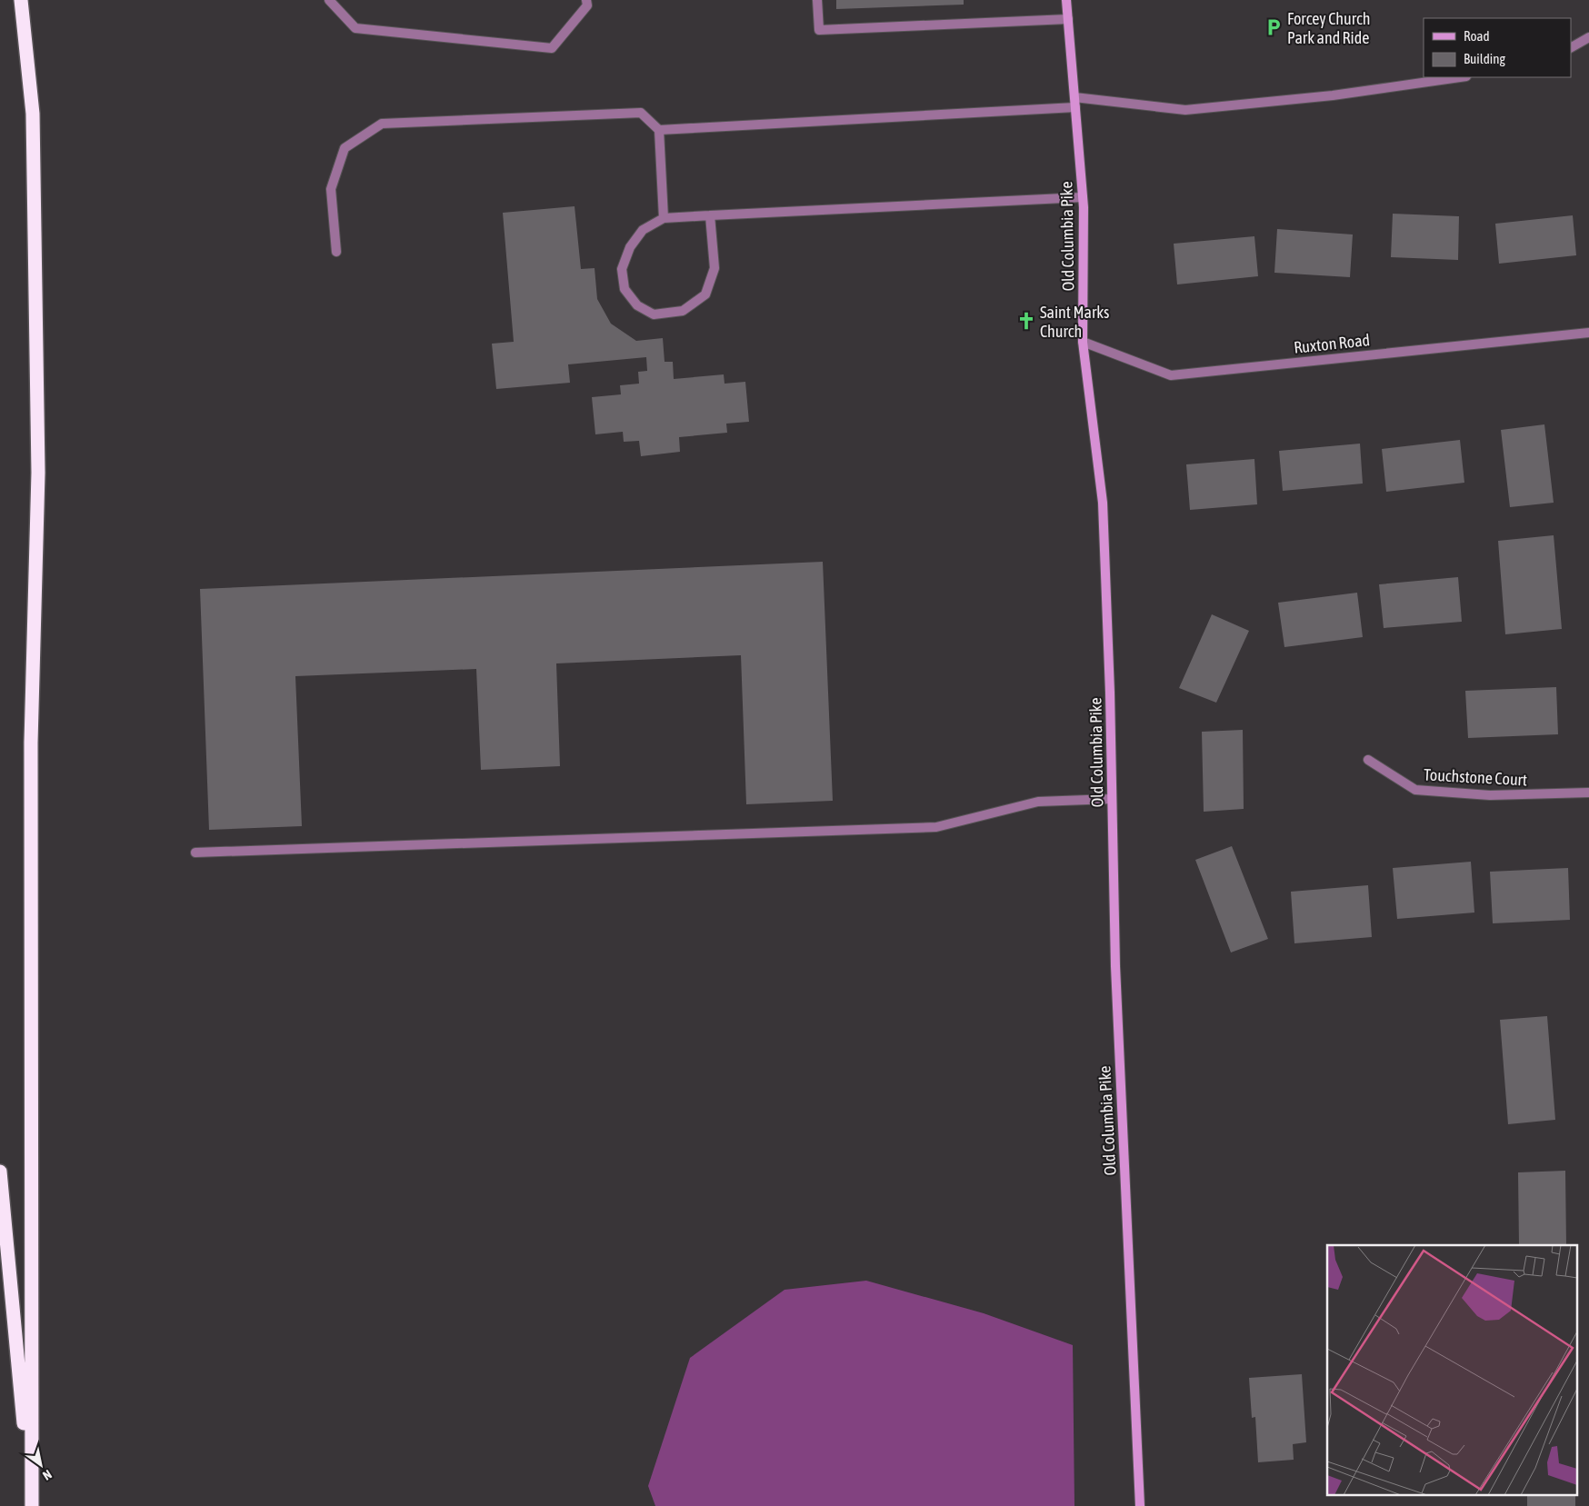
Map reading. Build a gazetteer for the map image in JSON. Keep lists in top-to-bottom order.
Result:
{
  "streets": {
    "main road": ["Old Columbia Pike"],
    "street": ["Ruxton Road", "Touchstone Court"]
  },
  "crossings": [
    ["Old Columbia Pike", "Ruxton Road"]
  ],
  "places": {
    "parking": ["Forcey Church Park and Ride"],
    "church": ["Saint Marks Church"]
  },
  "legend": ["Road", "Building"],
  "north": "bottom right"
}
